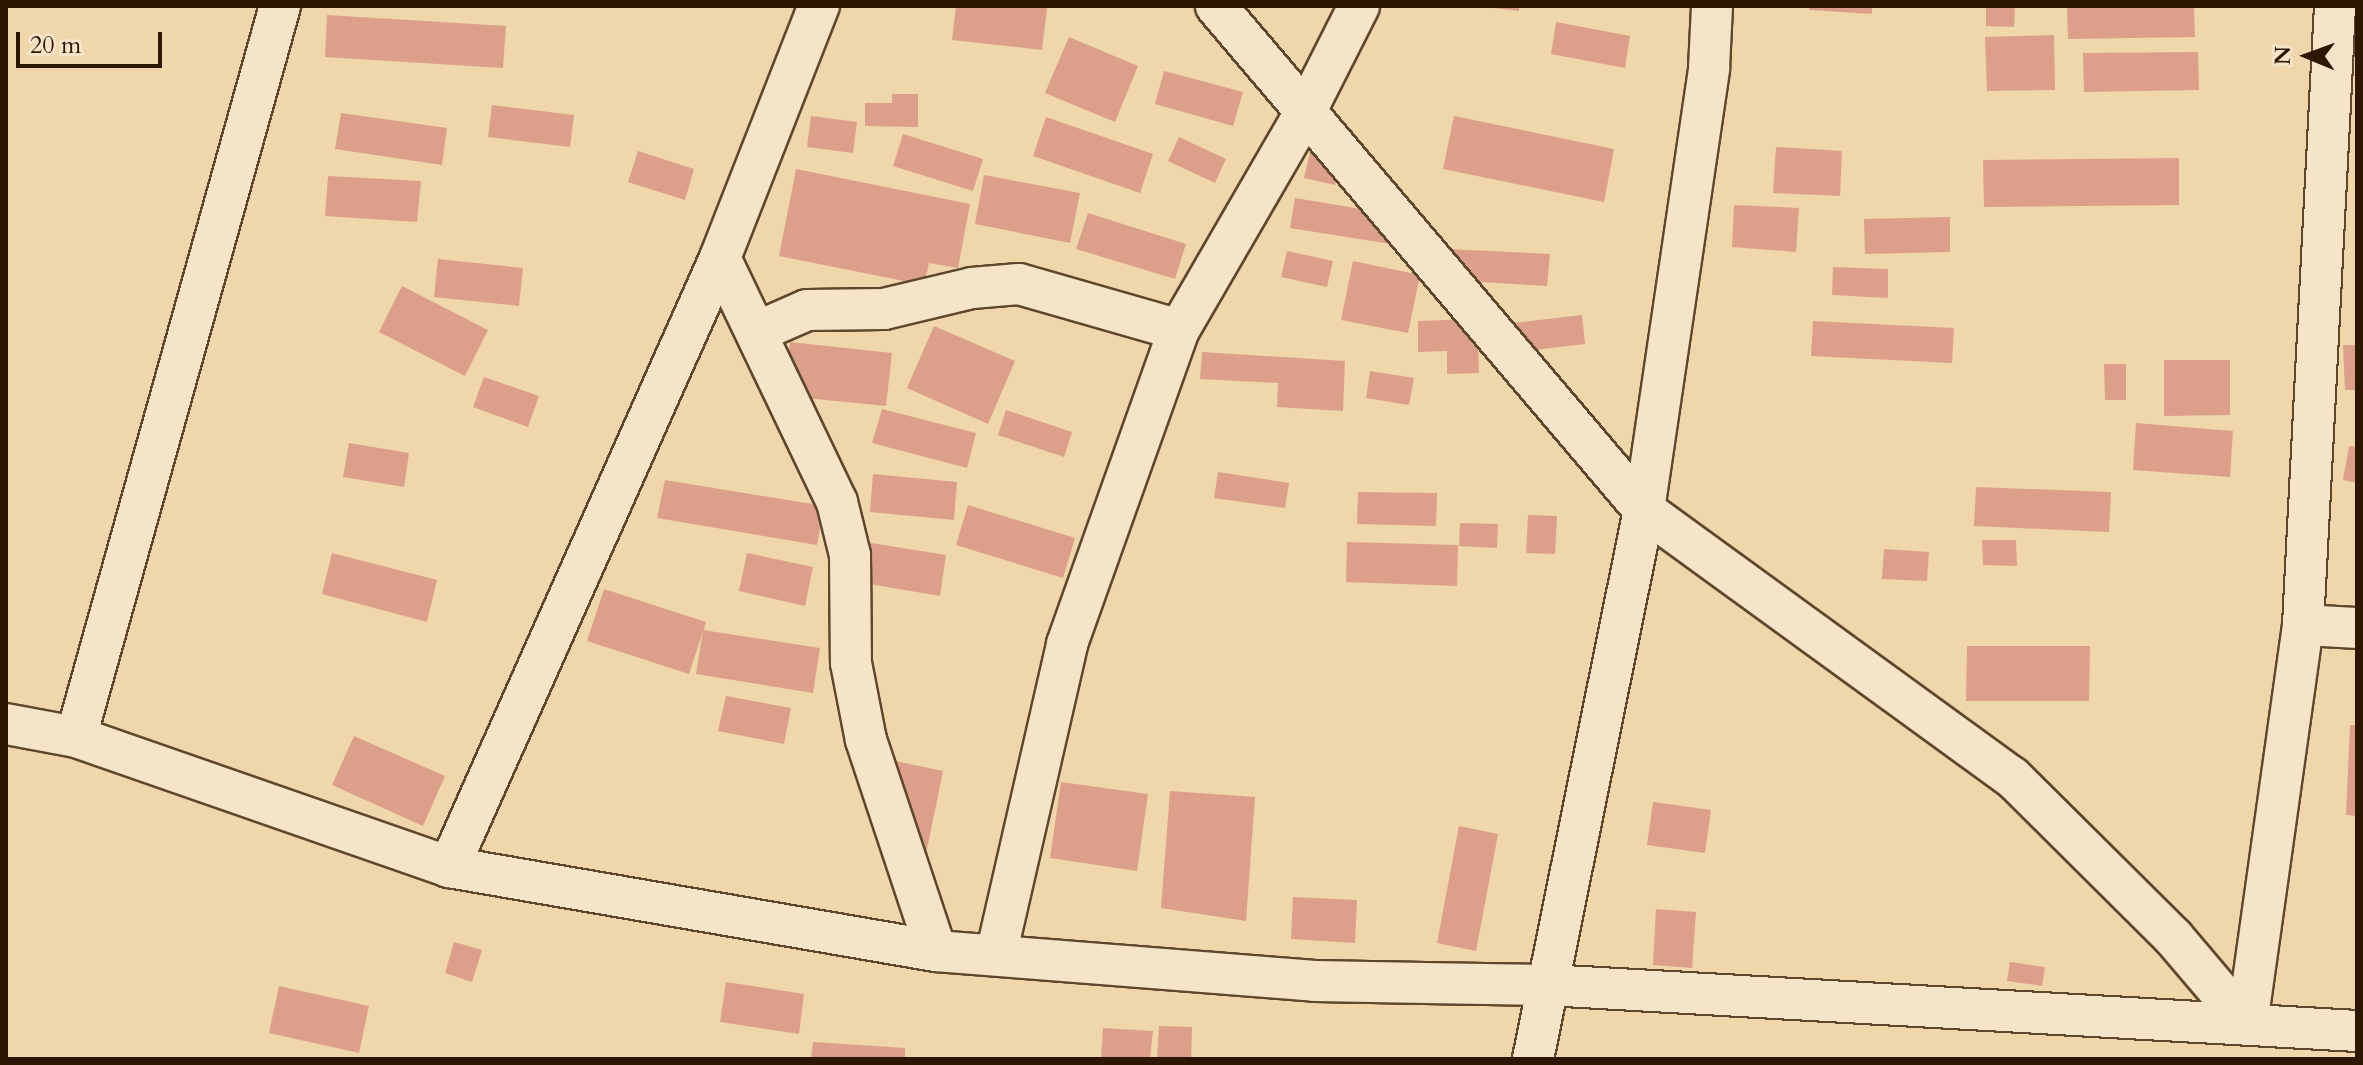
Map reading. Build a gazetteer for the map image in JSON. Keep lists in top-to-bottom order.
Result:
{
  "scale_bar": "20 m",
  "north": "left"
}
